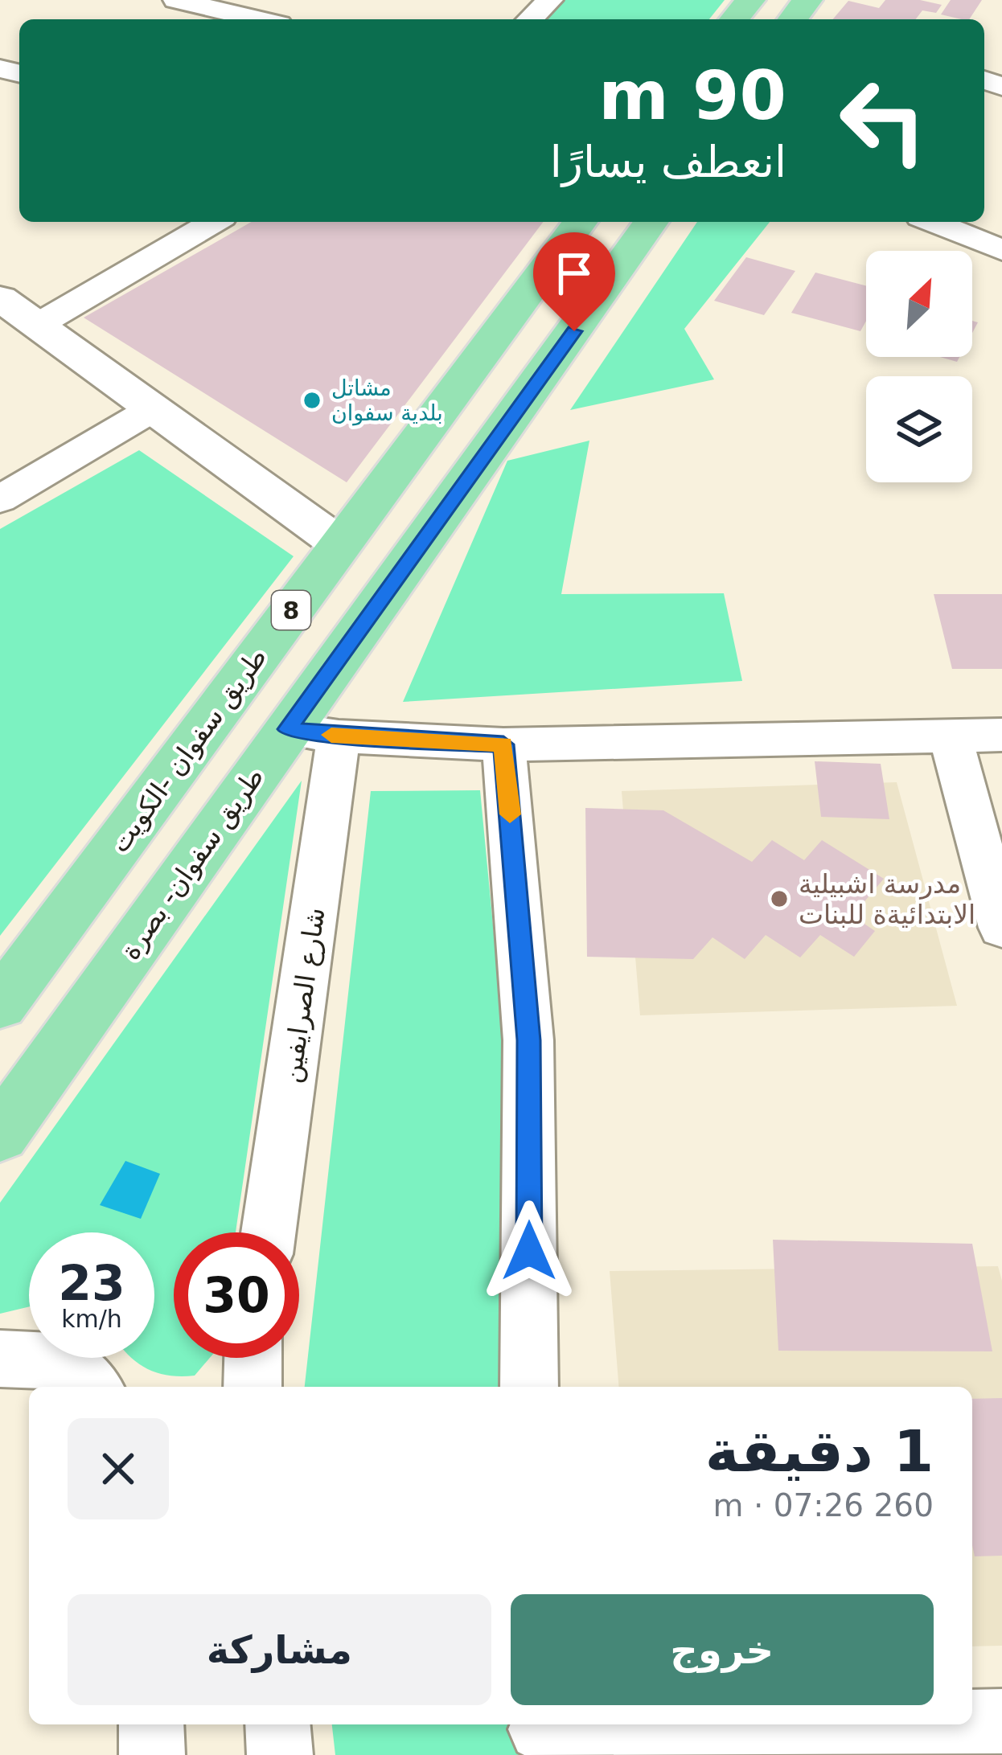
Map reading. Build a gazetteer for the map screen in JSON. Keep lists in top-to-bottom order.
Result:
{
  "streets": {
    "highway": ["8", "طريق سفوان -الكويت", "طريق سفوان- بصرة"],
    "street": ["شارع الصرايفين"]
  },
  "places": ["مشاتل بلدية سفوان", "مدرسة اشبيلية الابتدائيةة للبنات"],
  "north": "top right",
  "page": {
    "turn": ["90 m", "انعطف يسارًا"],
    "speed": "23 km/h",
    "limit": "30",
    "heading": ["1 دقيقة", "260 m · 07:26"],
    "buttons": ["خروج", "مشاركة"]
  }
}
